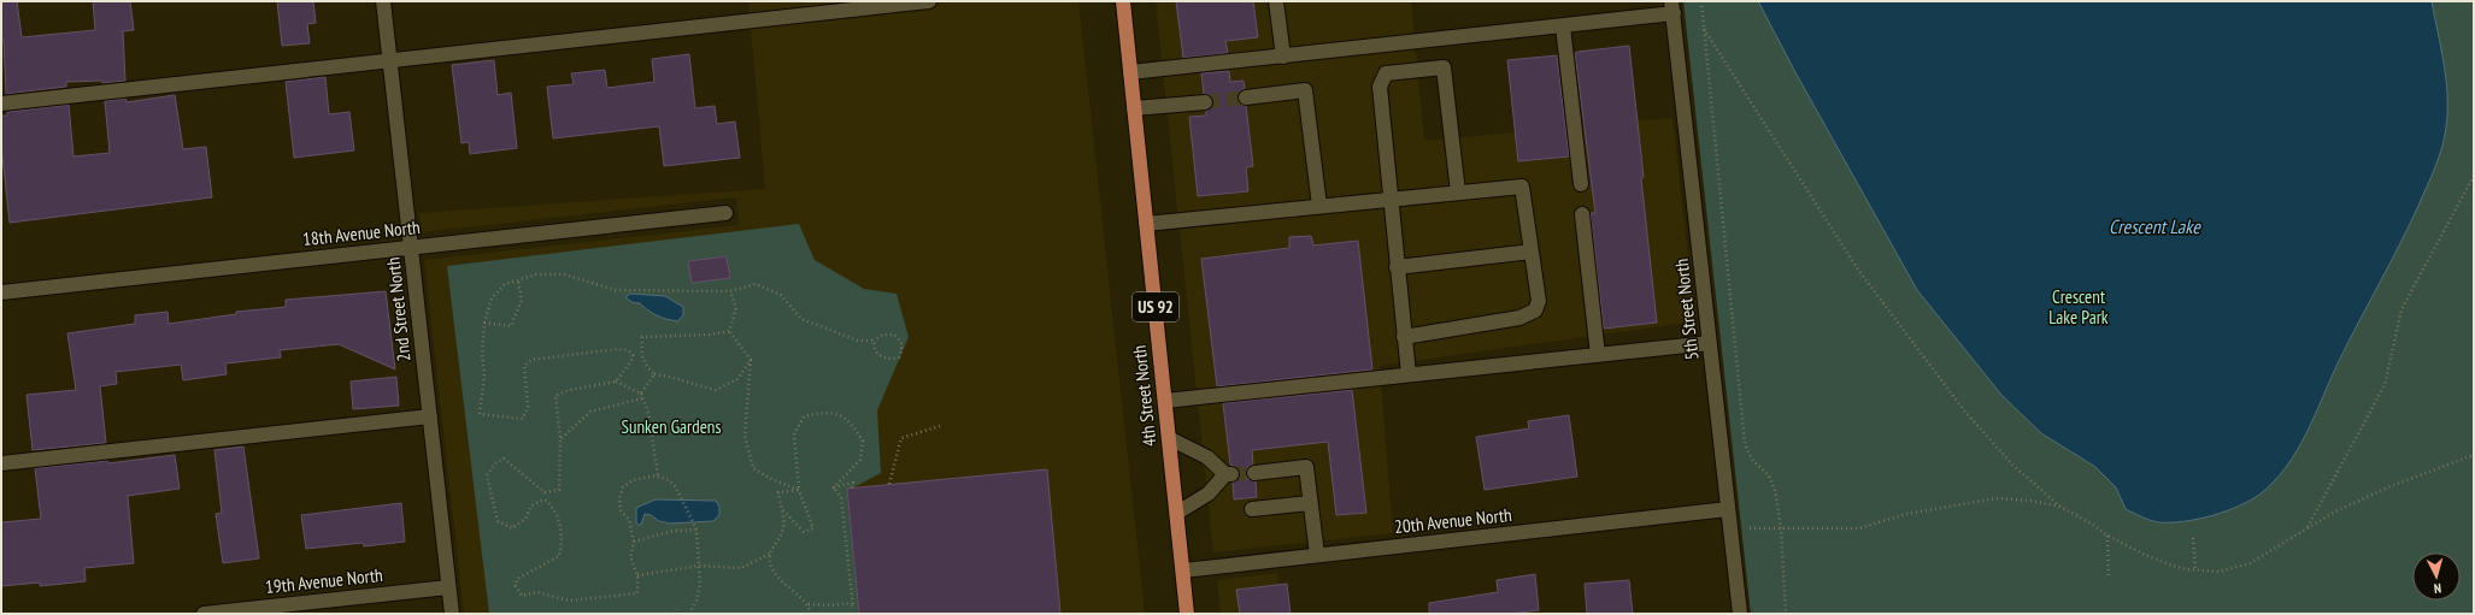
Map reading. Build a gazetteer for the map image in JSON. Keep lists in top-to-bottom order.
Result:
{
  "streets": {
    "main road": ["US 92", "4th Street North"],
    "street": [
      "18th Avenue North",
      "2nd Street North",
      "5th Street North",
      "20th Avenue North",
      "19th Avenue North"
    ]
  },
  "crossings": [
    ["18th Avenue North", "2nd Street North"],
    ["2nd Street North", "19th Avenue North"],
    ["5th Street North", "20th Avenue North"],
    ["4th Street North", "20th Avenue North"]
  ],
  "water": ["Crescent Lake"],
  "parks": ["Crescent Lake Park", "Sunken Gardens"],
  "north": "bottom"
}
